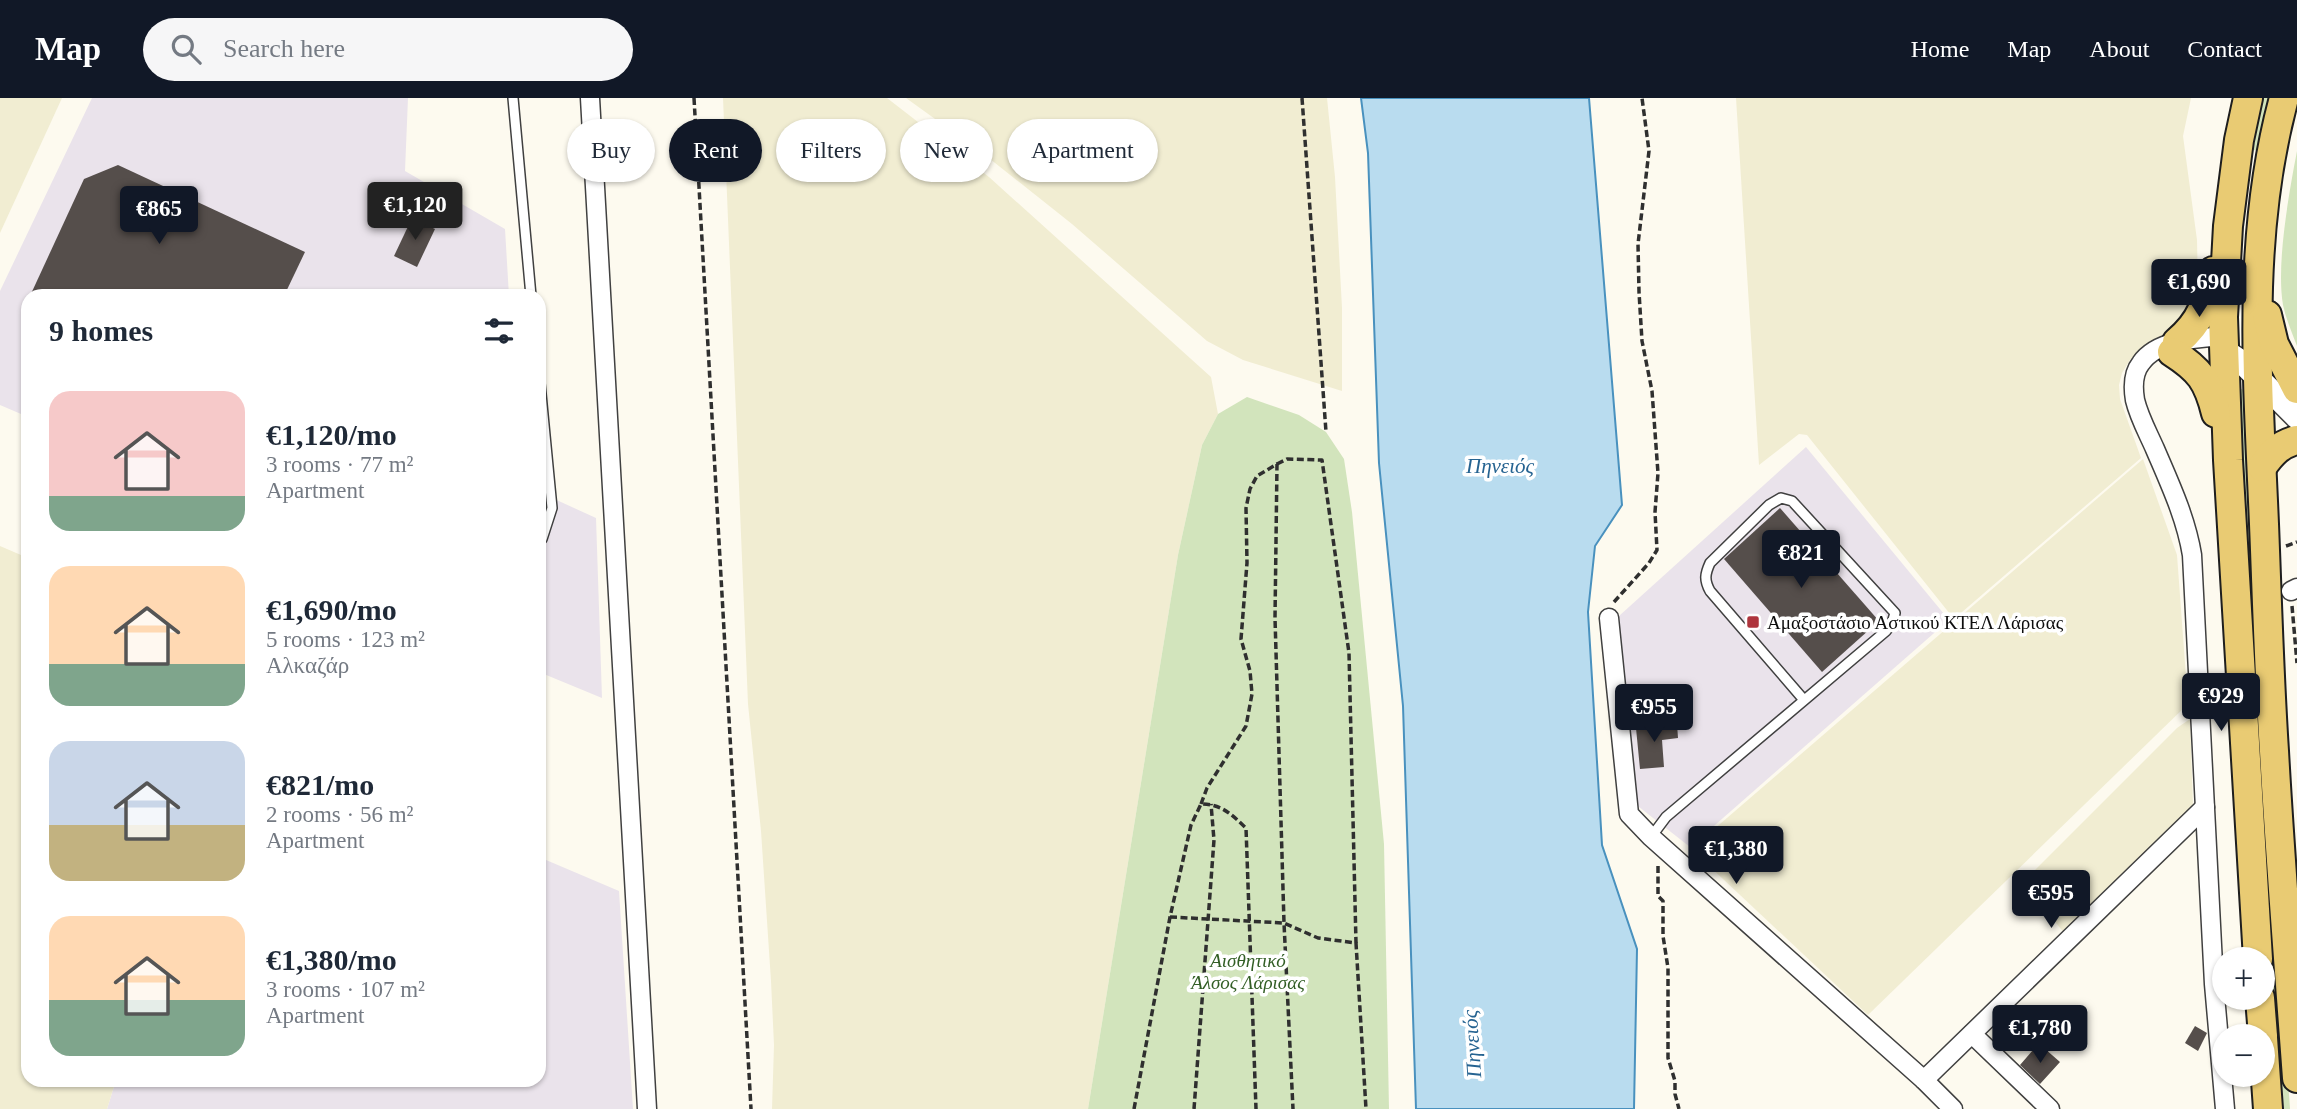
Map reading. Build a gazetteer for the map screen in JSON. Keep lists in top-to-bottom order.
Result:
{
  "water": ["Πηνειός"],
  "parks": ["Αισθητικό Άλσος Λάρισας"],
  "places": {
    "transit": ["Αμαξοστάσιο Αστικού ΚΤΕΛ Λάρισας"]
  },
  "page": {
    "header": "Map",
    "search": "Search here",
    "nav": [
      "Home",
      "Map",
      "About",
      "Contact"
    ],
    "chip": [
      "Buy",
      "Rent",
      "Filters",
      "New",
      "Apartment"
    ],
    "price": [
      "€1,120",
      "€865",
      "€1,690",
      "€821",
      "€929",
      "€955",
      "€1,380",
      "€595",
      "€1,780"
    ],
    "heading": "9 homes",
    "list": [
      {
        "name": "€1,120/mo",
        "note": "3 rooms · 77 m² · Apartment"
      },
      {
        "name": "€1,690/mo",
        "note": "5 rooms · 123 m² · Αλκαζάρ"
      },
      {
        "name": "€821/mo",
        "note": "2 rooms · 56 m² · Apartment"
      },
      {
        "name": "€1,380/mo",
        "note": "3 rooms · 107 m² · Apartment"
      }
    ],
    "map_buttons": ["+", "−"]
  }
}
